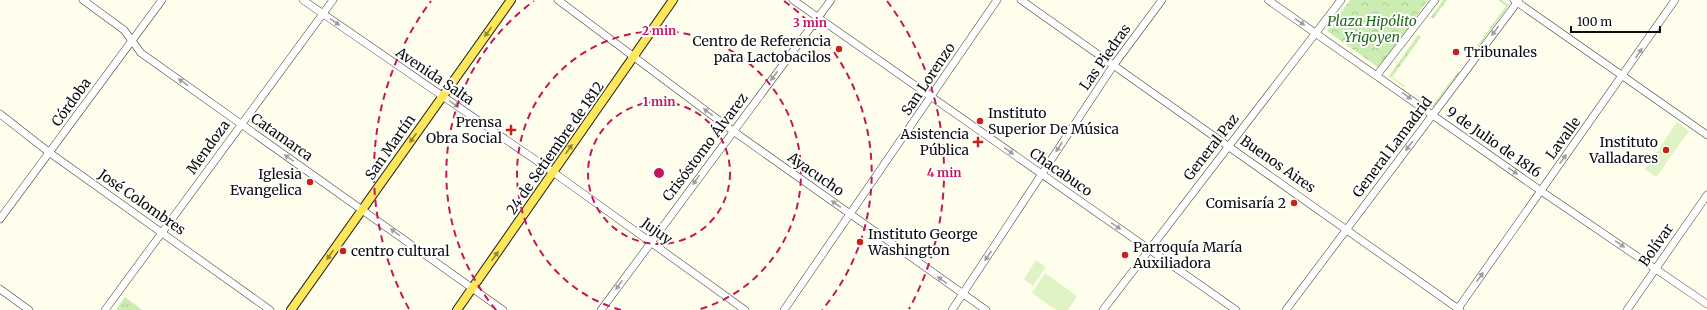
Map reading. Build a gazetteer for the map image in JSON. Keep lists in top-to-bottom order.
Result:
{
  "streets": {
    "main road": ["San Martín", "24 de Setiembre de 1812"],
    "street": [
      "Las Piedras",
      "Avenida Salta",
      "San Lorenzo",
      "Córdoba",
      "Catamarca",
      "Lavalle",
      "9 de Julio de 1816",
      "Mendoza",
      "Crisóstomo Álvarez",
      "General Paz",
      "General Lamadrid",
      "Buenos Aires",
      "Chacabuco",
      "Ayacucho",
      "José Colombres",
      "Jujuy",
      "Bolívar"
    ]
  },
  "crossings": [
    ["Las Piedras", "Buenos Aires"],
    ["Las Piedras", "Chacabuco"],
    ["Las Piedras", "Ayacucho"],
    ["Avenida Salta", "Mendoza"],
    ["Avenida Salta", "San Martín"],
    ["Avenida Salta", "24 de Setiembre de 1812"],
    ["Avenida Salta", "Jujuy"],
    ["San Lorenzo", "Chacabuco"],
    ["San Lorenzo", "Ayacucho"],
    ["Córdoba", "Catamarca"],
    ["Córdoba", "José Colombres"],
    ["Catamarca", "Mendoza"],
    ["Catamarca", "San Martín"],
    ["Catamarca", "24 de Setiembre de 1812"],
    ["Lavalle", "9 de Julio de 1816"],
    ["Lavalle", "Buenos Aires"],
    ["9 de Julio de 1816", "General Paz"],
    ["9 de Julio de 1816", "General Lamadrid"],
    ["9 de Julio de 1816", "Bolívar"],
    ["Mendoza", "José Colombres"],
    ["Crisóstomo Álvarez", "Chacabuco"],
    ["Crisóstomo Álvarez", "Ayacucho"],
    ["Crisóstomo Álvarez", "Jujuy"],
    ["General Paz", "Buenos Aires"],
    ["General Paz", "Chacabuco"],
    ["General Lamadrid", "Buenos Aires"],
    ["24 de Setiembre de 1812", "Ayacucho"],
    ["24 de Setiembre de 1812", "Jujuy"]
  ],
  "one_way": [
    "Las Piedras",
    "Avenida Salta",
    "Catamarca",
    "Lavalle",
    "9 de Julio de 1816",
    "San Martín",
    "Crisóstomo Álvarez",
    "General Lamadrid",
    "24 de Setiembre de 1812",
    "Chacabuco",
    "Ayacucho"
  ],
  "parks": ["Plaza Hipólito Yrigoyen"],
  "places": {
    "other": [
      "Centro de Referencia para Lactobacilos",
      "Tribunales",
      "Instituto Superior De Música",
      "Instituto Valladares",
      "Iglesia Evangelica",
      "Comisaría 2",
      "Instituto George Washington",
      "centro cultural",
      "Parroquía María Auxiliadora"
    ],
    "health": ["Prensa Obra Social", "Asistencia Pública"]
  },
  "scale_bar": "100 m",
  "rings": [
    "3 min",
    "2 min",
    "1 min",
    "4 min"
  ]
}
